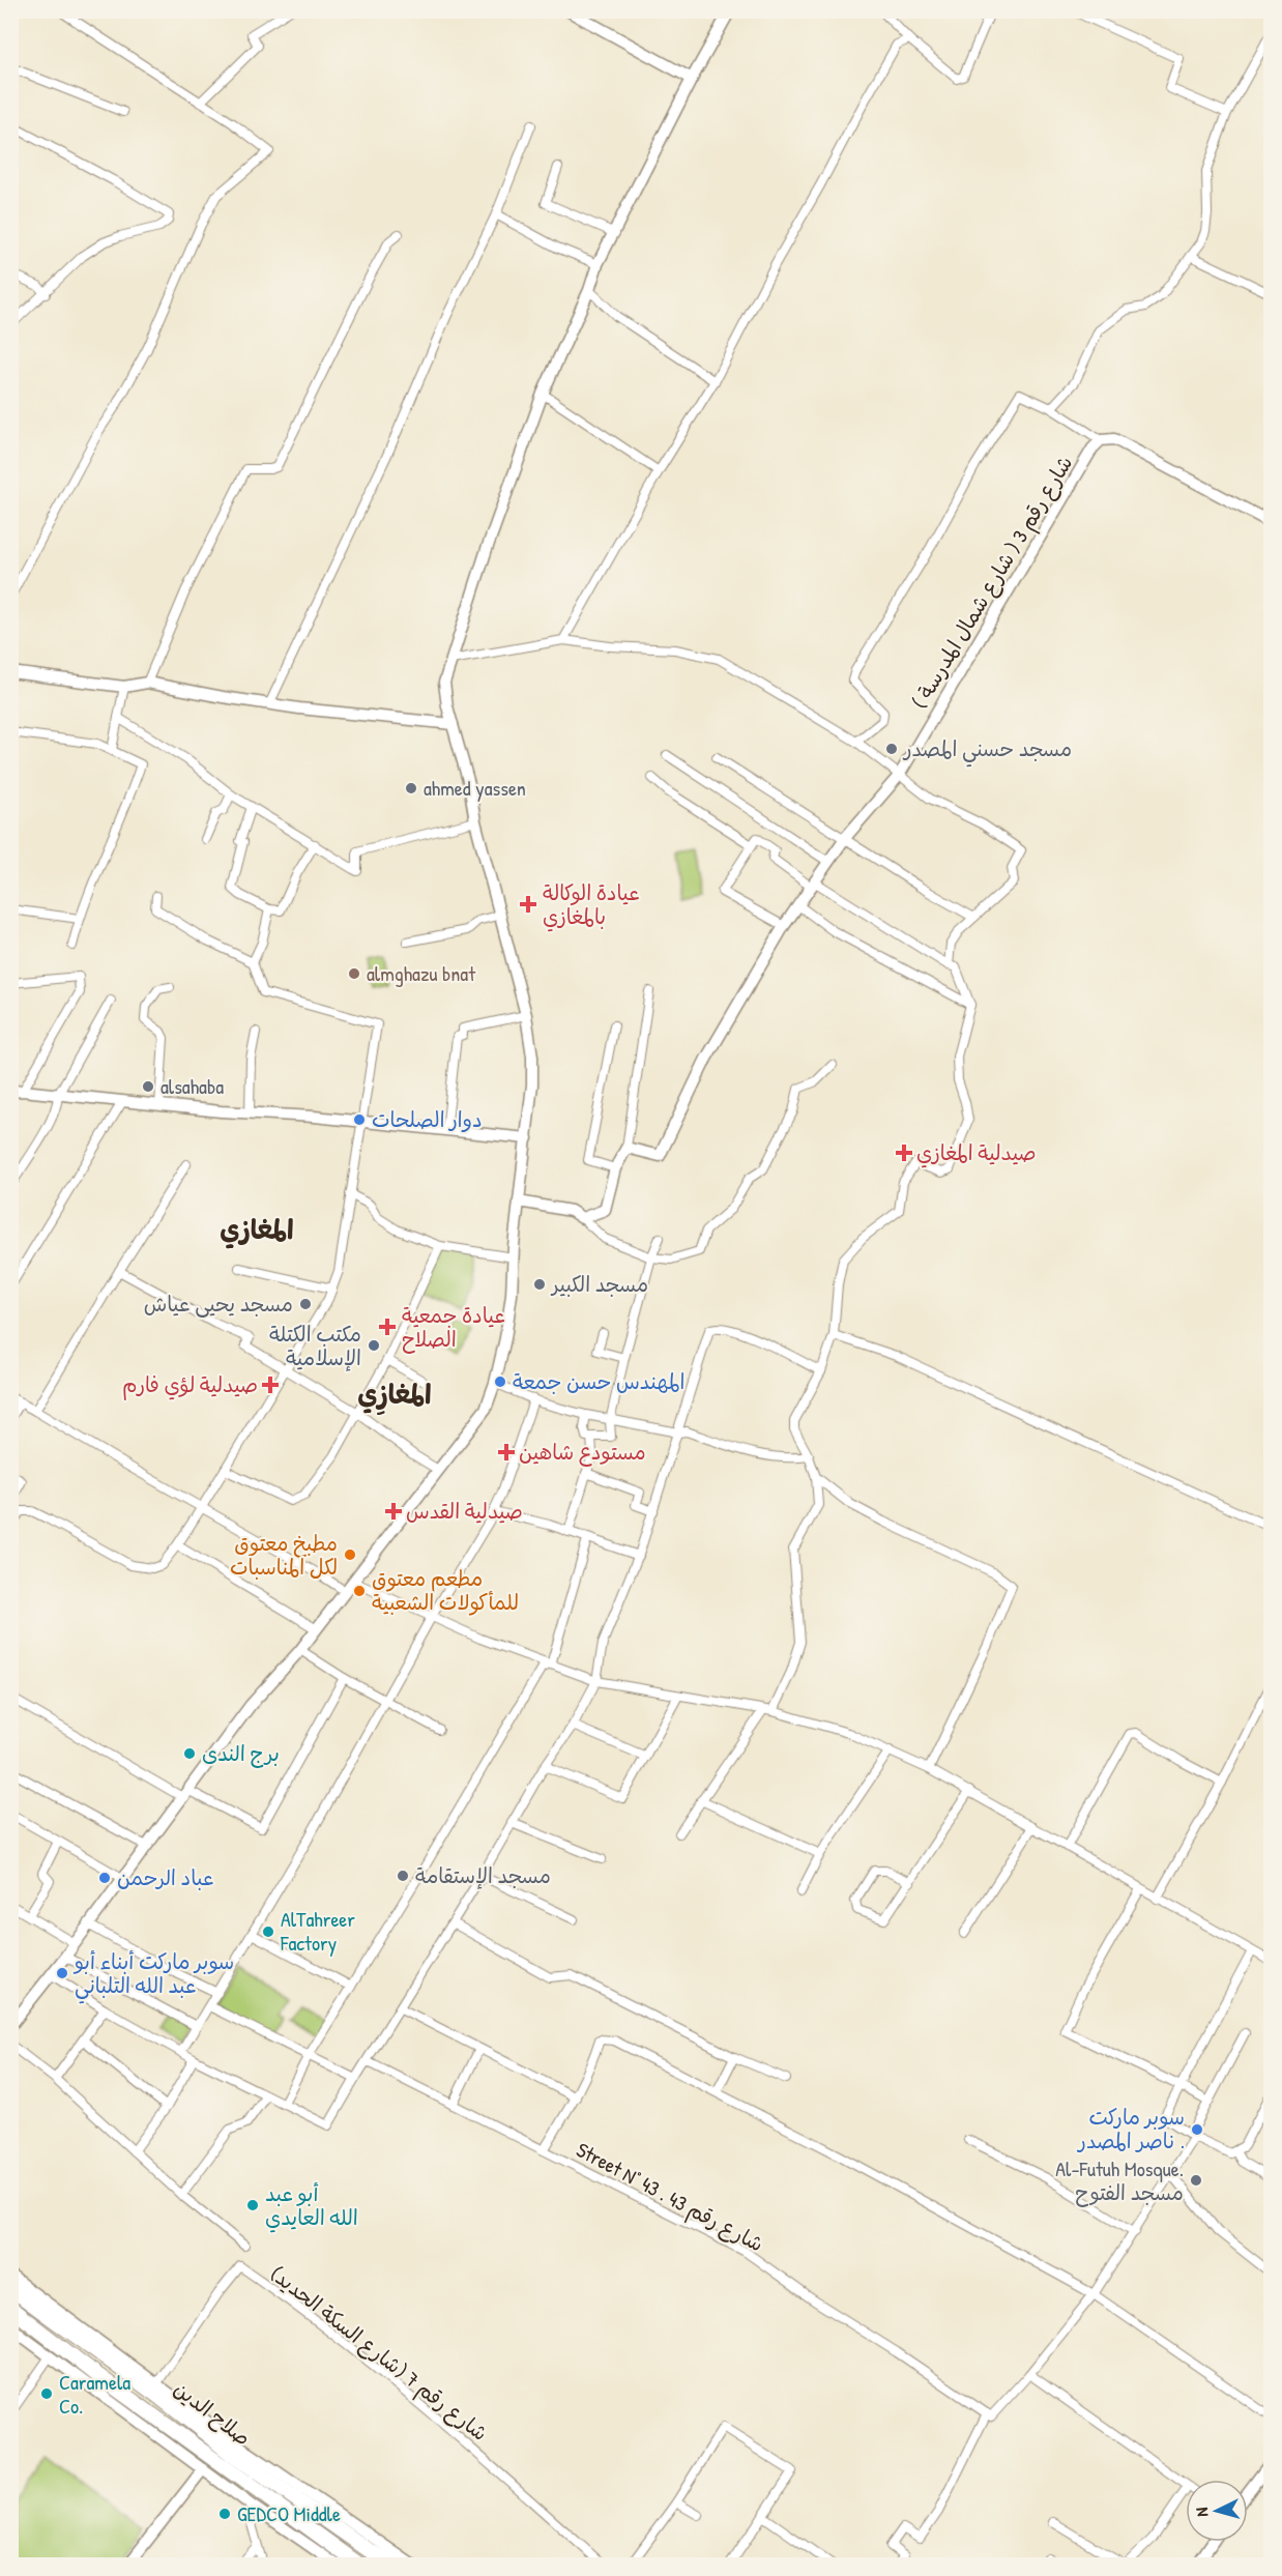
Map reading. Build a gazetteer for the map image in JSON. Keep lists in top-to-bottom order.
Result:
{
  "streets": {
    "highway": ["صلاح الدين"],
    "street": ["شارع رقم 3 ( شارع شمال المدرسة )", "Street N° 43 . شارع رقم 43", "شارع رقم 7 (شارع السكة الحديد)"]
  },
  "districts": ["المغازي", "المغازِي"],
  "places": {
    "other": [
      "مسجد حسني المصدر",
      "ahmed yassen",
      "almghazu bnat",
      "alsahaba",
      "دوار الصلحات",
      "مسجد الكبير",
      "مسجد يحيى عياش",
      "مكتب الكتلة الإسلامية",
      "المهندس حسن جمعة",
      "مطبخ معتوق لكل المناسبات",
      "مطعم معتوق للمأكولات الشعبية",
      "برج الندى",
      "مسجد الإستقامة",
      "عباد الرحمن",
      "AlTahreer Factory",
      "سوبر ماركت أبناء أبو عبد الله التلباني",
      "سوبر ماركت ناصر المصدر .",
      "Al-Futuh Mosque. مسجد الفتوح",
      "أبو عبد الله العايدي",
      "Caramela Co.",
      "GEDCO Middle"
    ],
    "health": [
      "عيادة الوكالة بالمغازي",
      "صيدلية المغازي",
      "عيادة جمعية الصلاح",
      "صيدلية لؤي فارم",
      "مستودع شاهين",
      "صيدلية القدس"
    ]
  },
  "north": "left"
}
